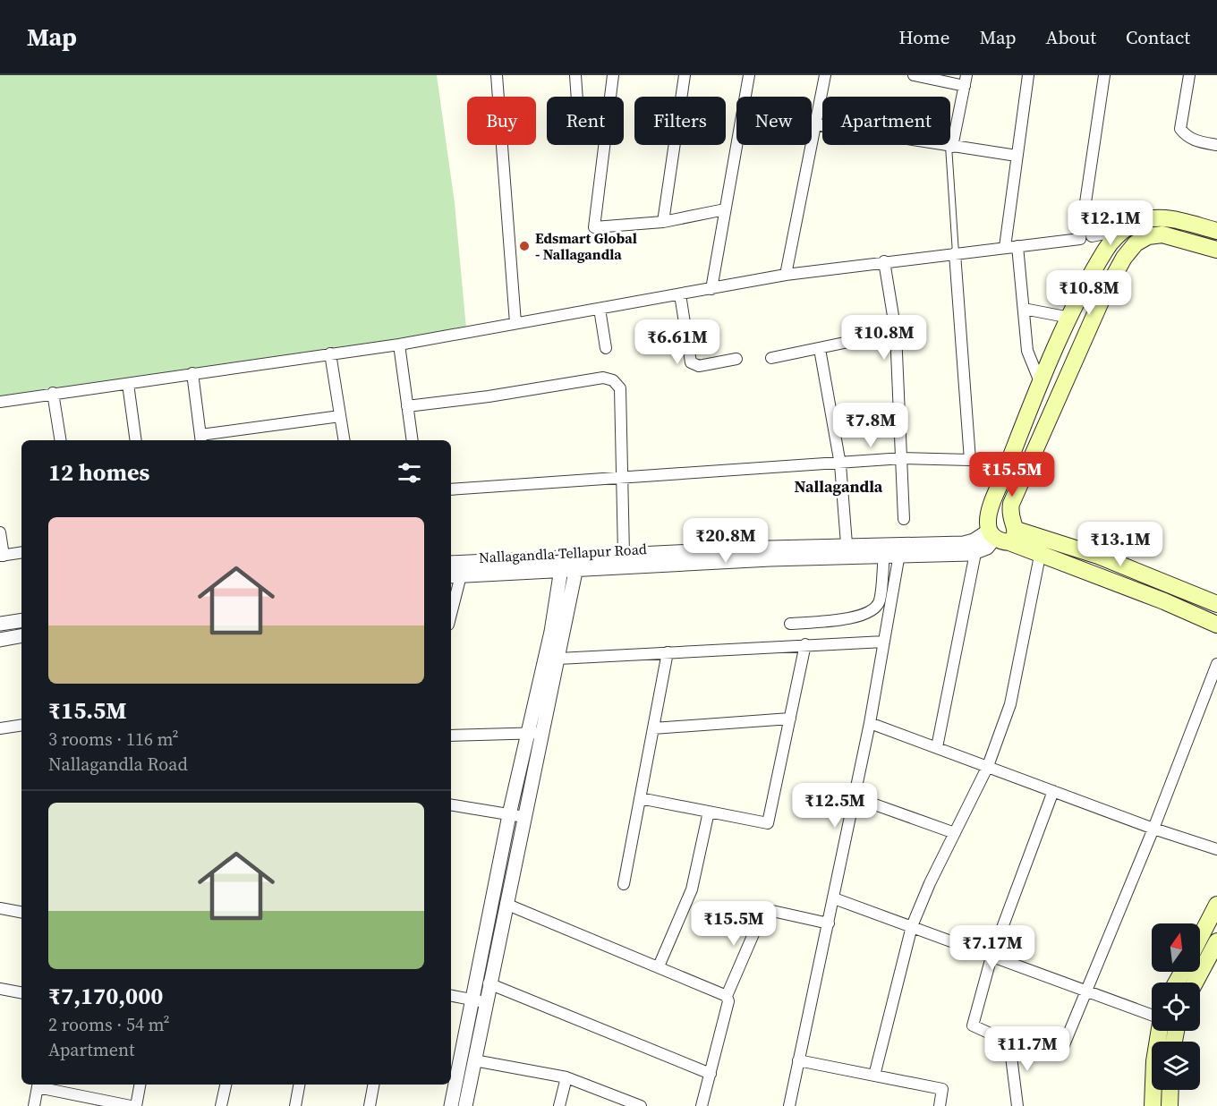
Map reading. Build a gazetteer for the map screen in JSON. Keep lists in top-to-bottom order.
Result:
{
  "streets": {
    "street": ["Nallagandla-Tellapur Road"]
  },
  "districts": ["Nallagandla"],
  "places": ["Edsmart Global - Nallagandla"],
  "north": "top",
  "page": {
    "header": "Map",
    "nav": [
      "Home",
      "Map",
      "About",
      "Contact"
    ],
    "chip": [
      "Buy",
      "Rent",
      "Filters",
      "New",
      "Apartment"
    ],
    "price": [
      "₹12.1M",
      "₹10.8M",
      "₹10.8M",
      "₹6.61M",
      "₹7.8M",
      "₹15.5M",
      "₹20.8M",
      "₹13.1M",
      "₹12.5M",
      "₹15.5M",
      "₹7.17M",
      "₹11.7M"
    ],
    "heading": "12 homes",
    "list": [
      {
        "name": "₹15.5M",
        "note": "3 rooms · 116 m² · Nallagandla Road"
      },
      {
        "name": "₹7,170,000",
        "note": "2 rooms · 54 m² · Apartment"
      }
    ]
  }
}
